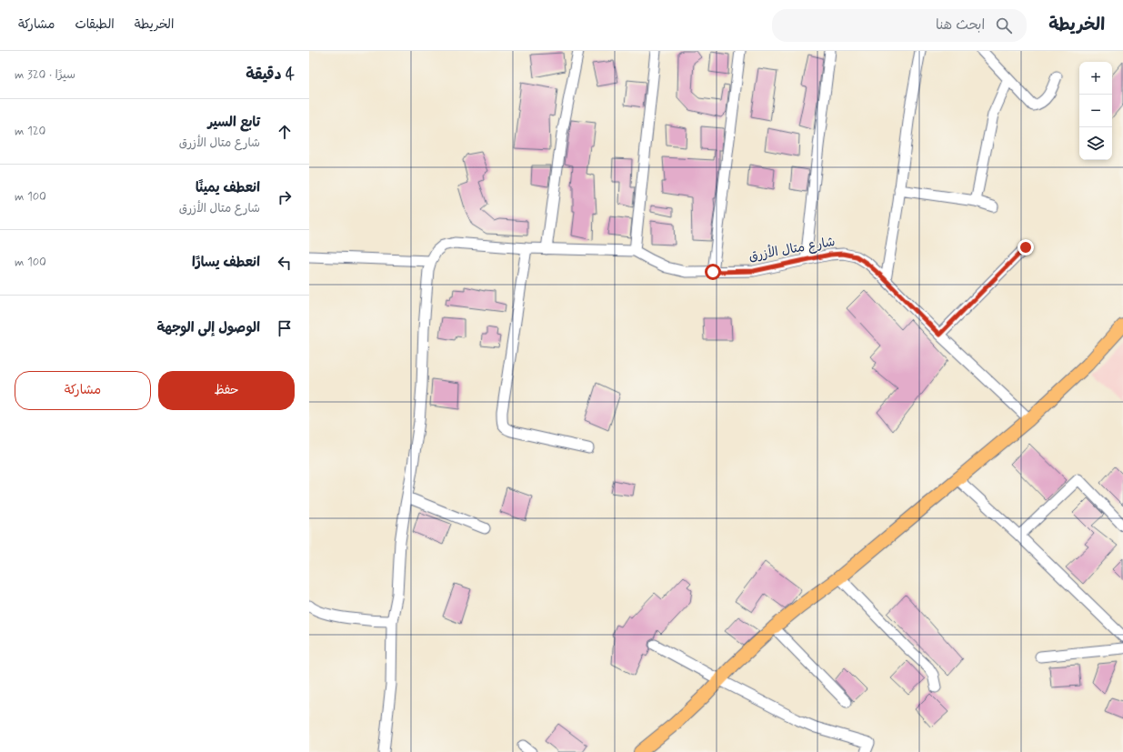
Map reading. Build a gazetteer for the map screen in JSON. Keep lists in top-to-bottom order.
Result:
{
  "streets": {
    "street": ["شارع متال الأزرق"]
  },
  "page": {
    "header": "الخريطة",
    "search": "ابحث هنا",
    "nav": ["الخريطة", "الطبقات", "مشاركة"],
    "heading": ["4 دقيقة", "سيرًا · 320 m"],
    "map_buttons": ["+", "−"],
    "list": [
      ["تابع السير", "شارع متال الأزرق", "120 m"],
      ["انعطف يمينًا", "شارع متال الأزرق", "100 m"],
      ["انعطف يسارًا", "100 m"],
      "الوصول إلى الوجهة"
    ],
    "buttons": ["حفظ", "مشاركة"]
  }
}
